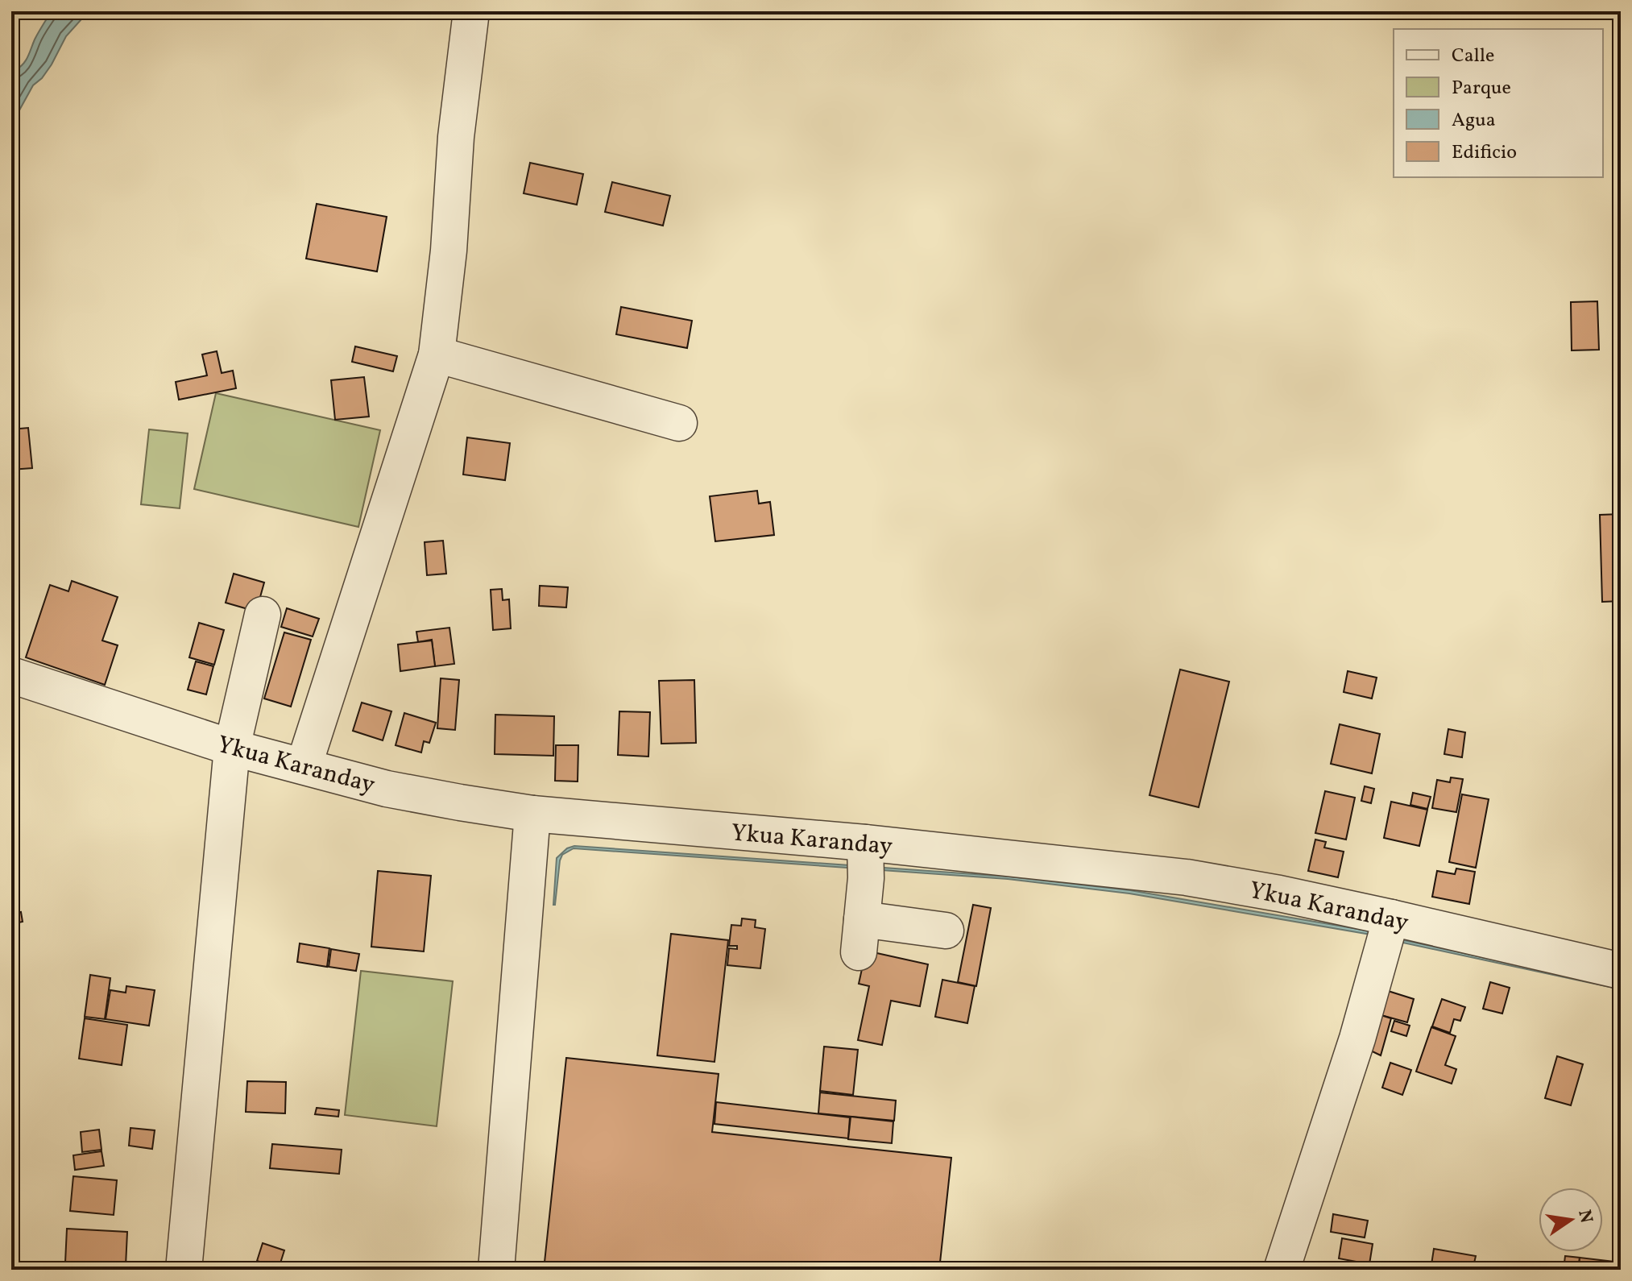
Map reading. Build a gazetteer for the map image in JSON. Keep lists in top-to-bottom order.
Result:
{
  "streets": {
    "street": ["Ykua Karanday"]
  },
  "legend": [
    "Calle",
    "Parque",
    "Agua",
    "Edificio"
  ],
  "north": "right"
}
